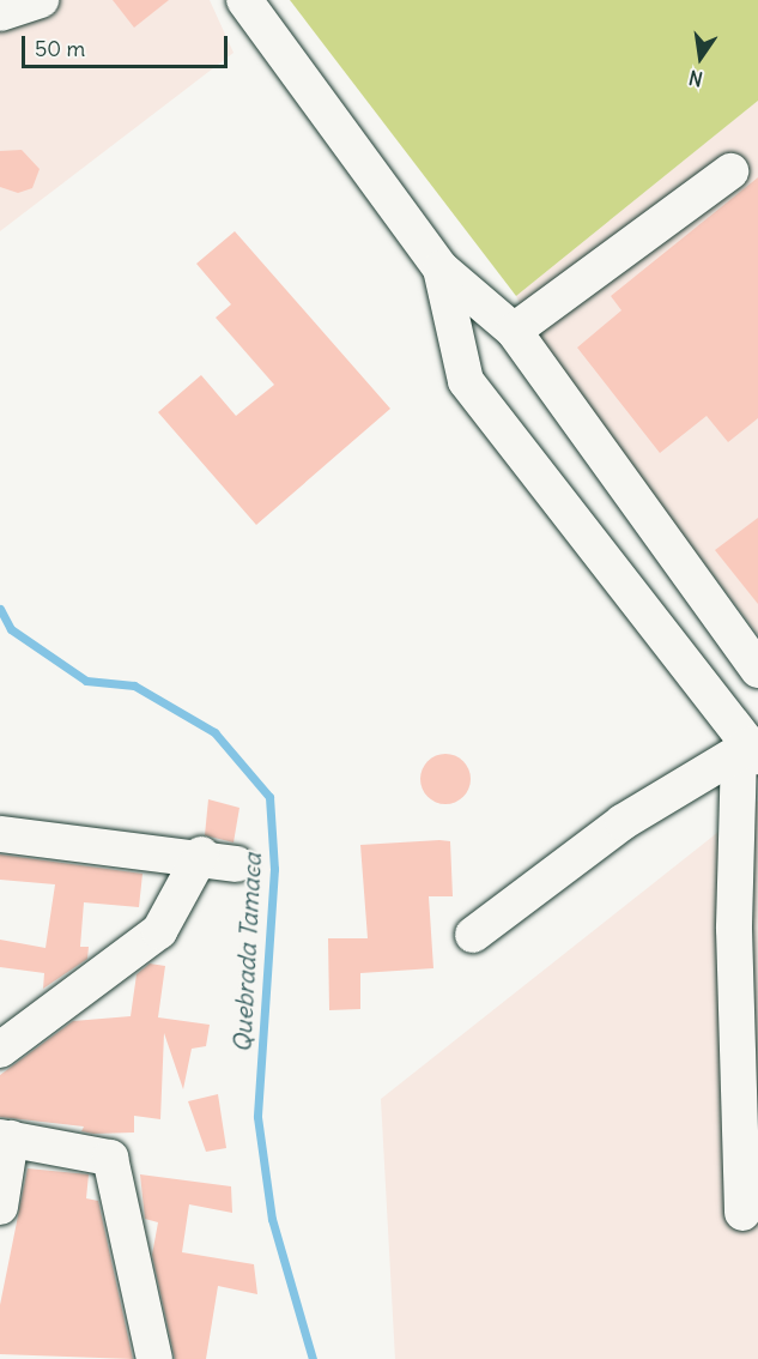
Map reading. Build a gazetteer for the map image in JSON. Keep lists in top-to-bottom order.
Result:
{
  "water": ["Quebrada Tamaca"],
  "scale_bar": "50 m",
  "north": "bottom"
}
